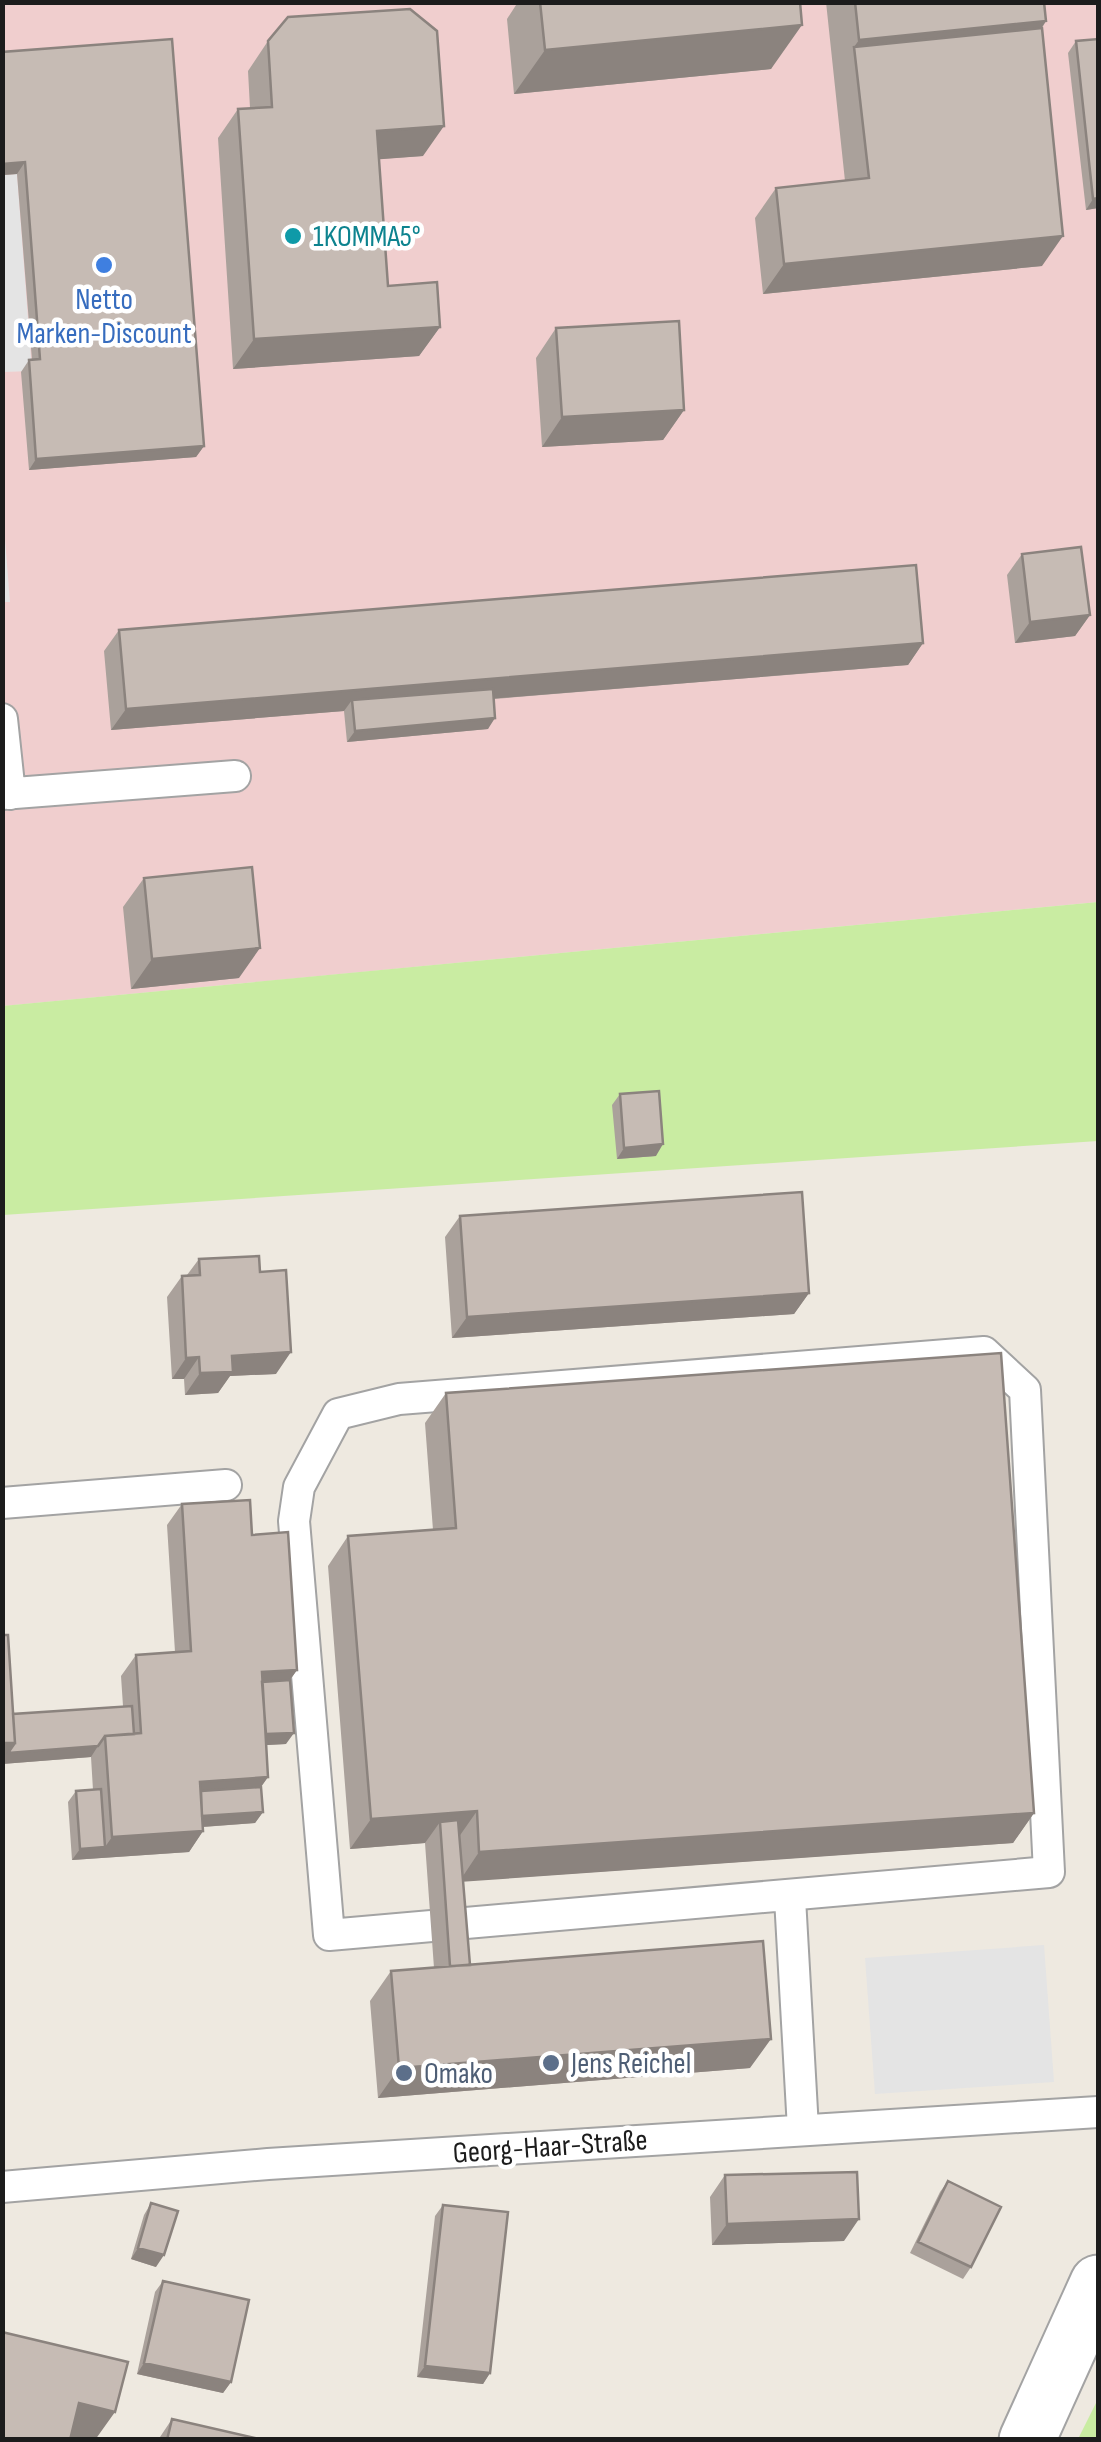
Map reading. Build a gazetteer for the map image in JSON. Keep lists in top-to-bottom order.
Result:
{
  "streets": {
    "lane": ["Georg-Haar-Straße"]
  },
  "places": [
    "1KOMMA5°",
    "Netto Marken-Discount",
    "Jens Reichel",
    "Omako"
  ]
}
